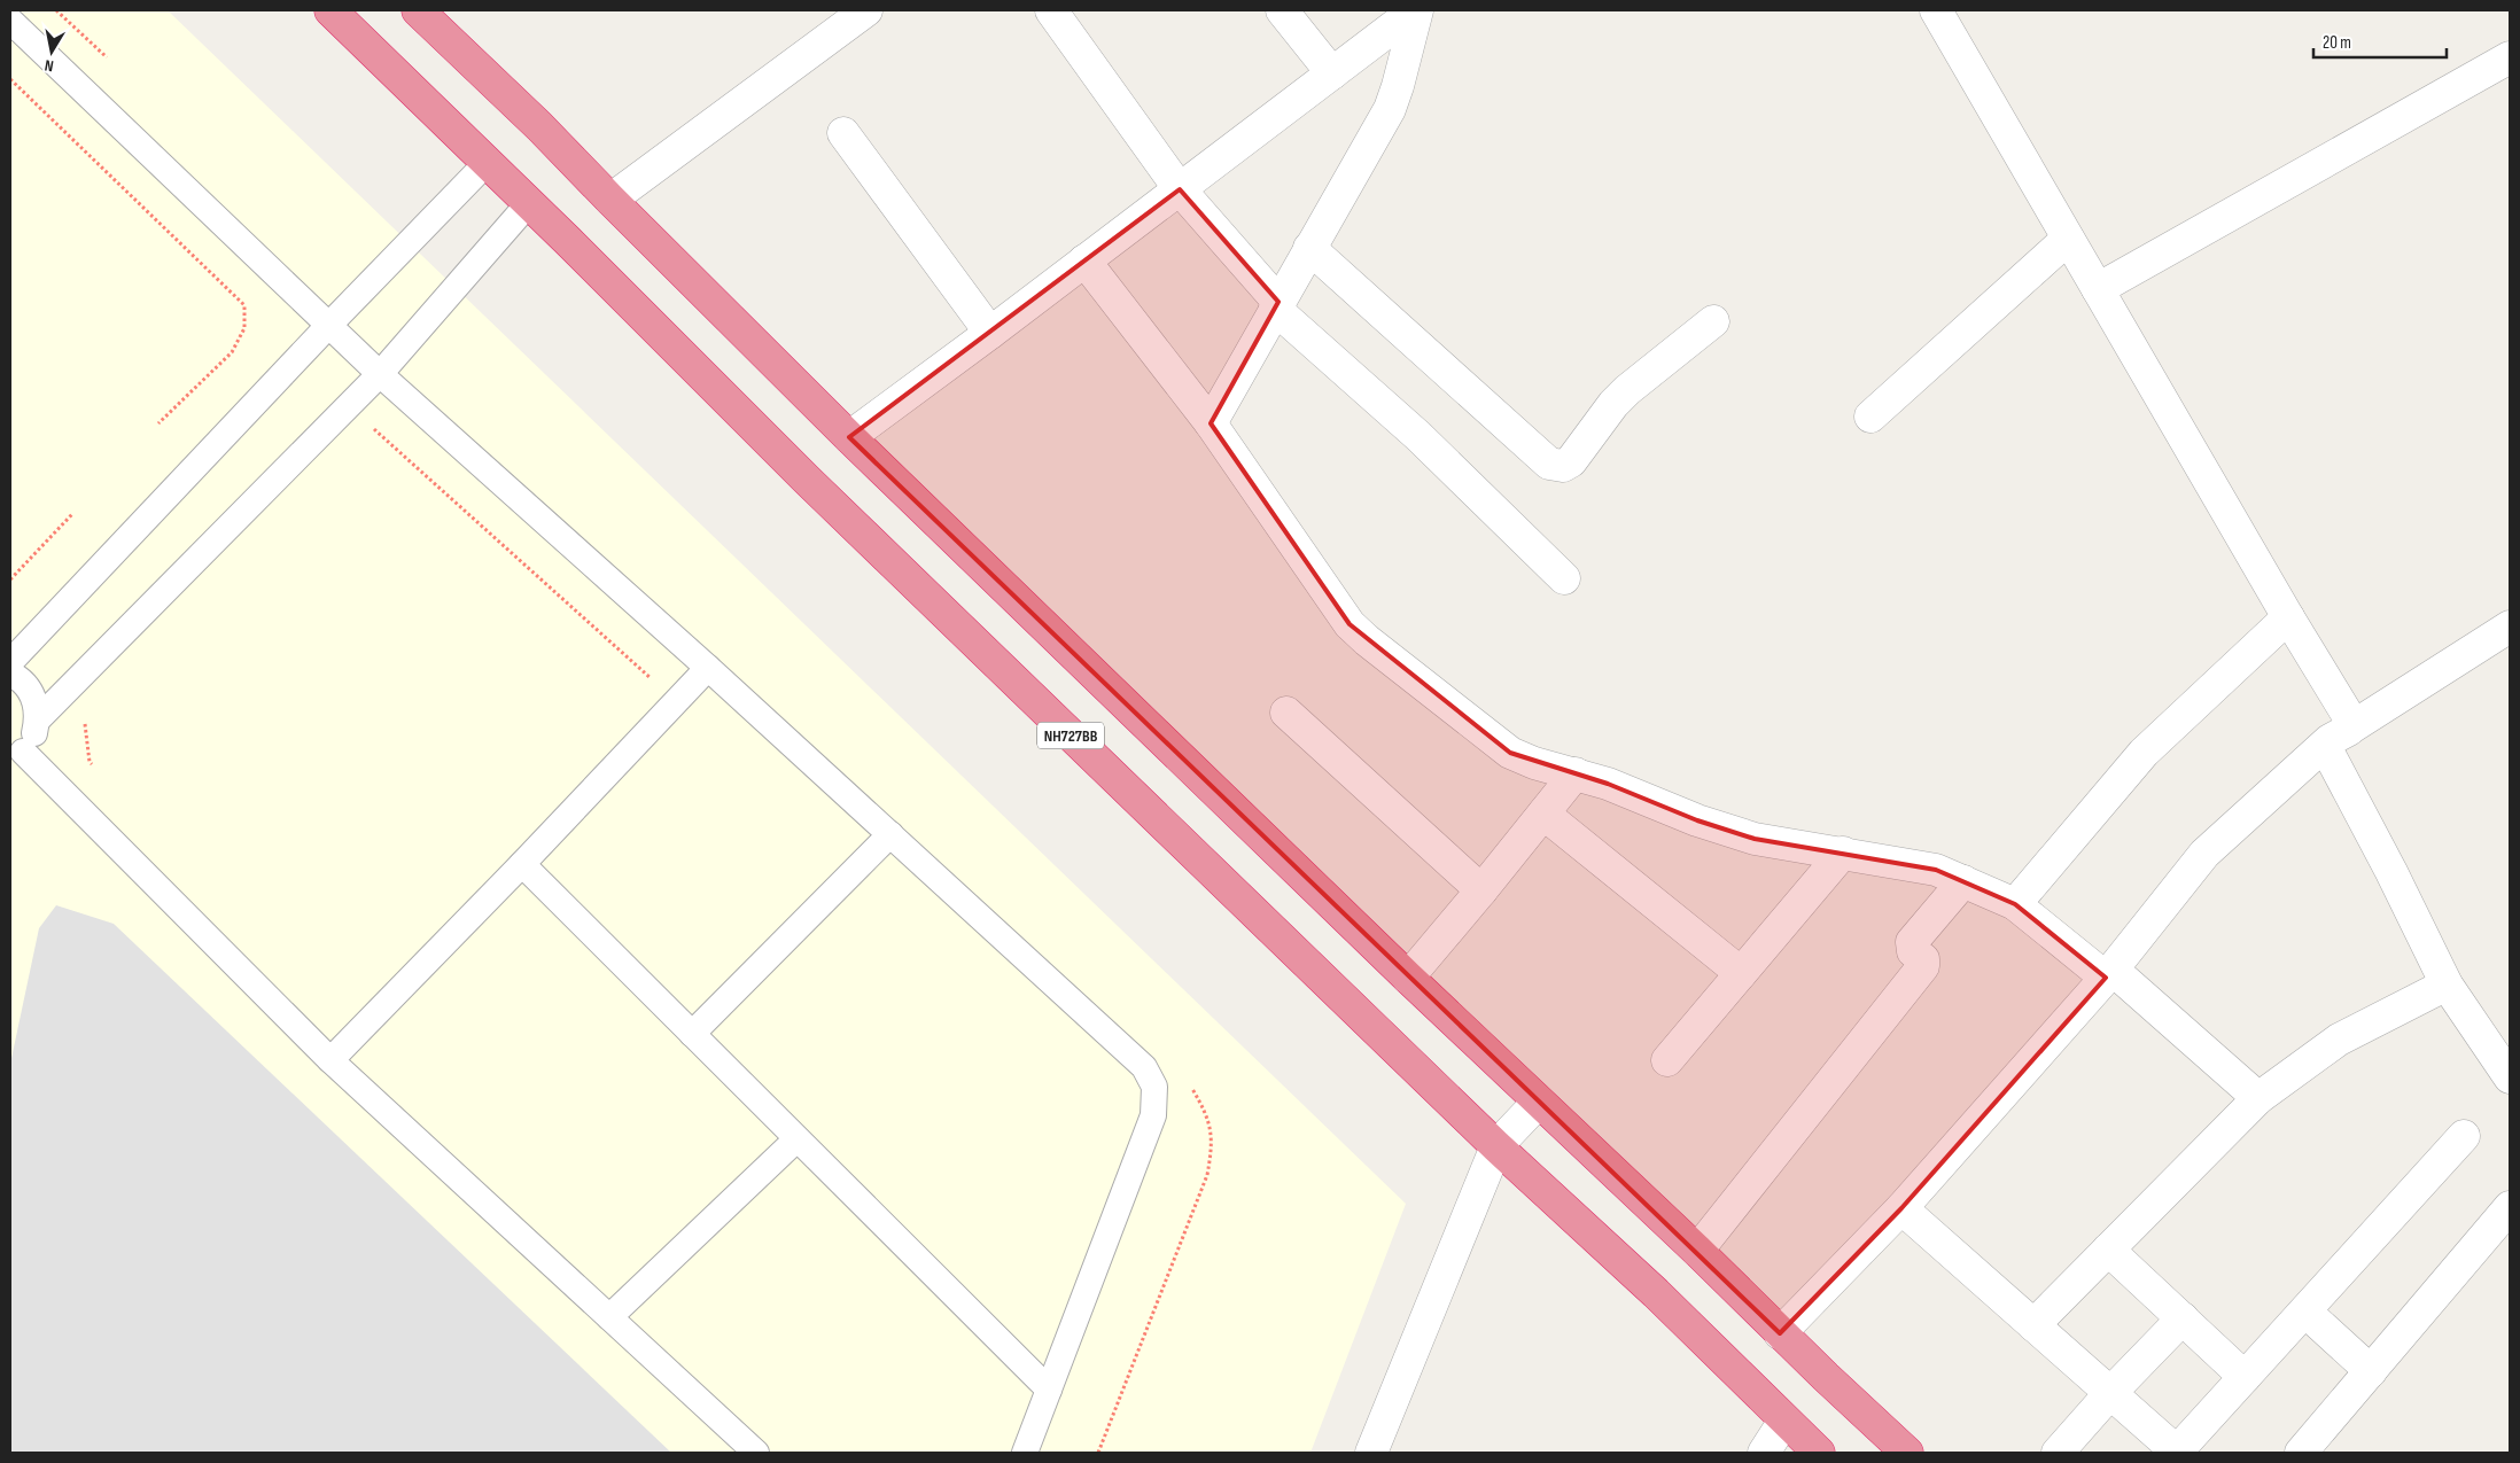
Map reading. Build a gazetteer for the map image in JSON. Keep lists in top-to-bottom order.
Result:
{
  "streets": {
    "highway": ["NH727BB"]
  },
  "scale_bar": "20 m",
  "north": "bottom"
}
